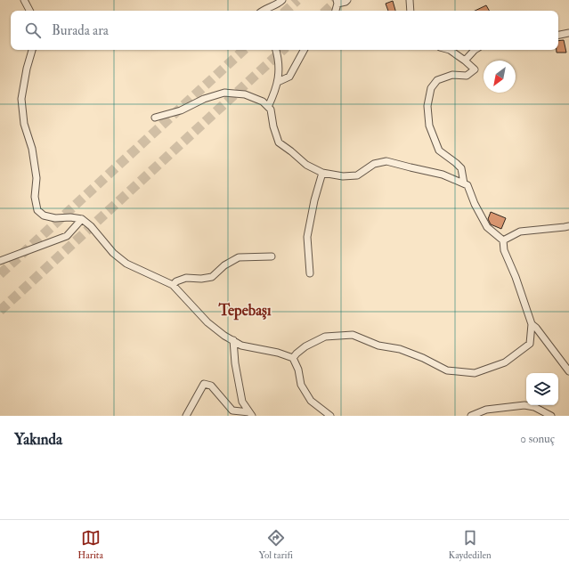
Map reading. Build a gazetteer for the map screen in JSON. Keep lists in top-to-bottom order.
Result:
{
  "districts": ["Tepebaşı"],
  "north": "bottom left",
  "page": {
    "search": "Burada ara",
    "heading": ["Yakında", "0 sonuç"],
    "nav": ["Harita", "Yol tarifi", "Kaydedilen"]
  }
}
